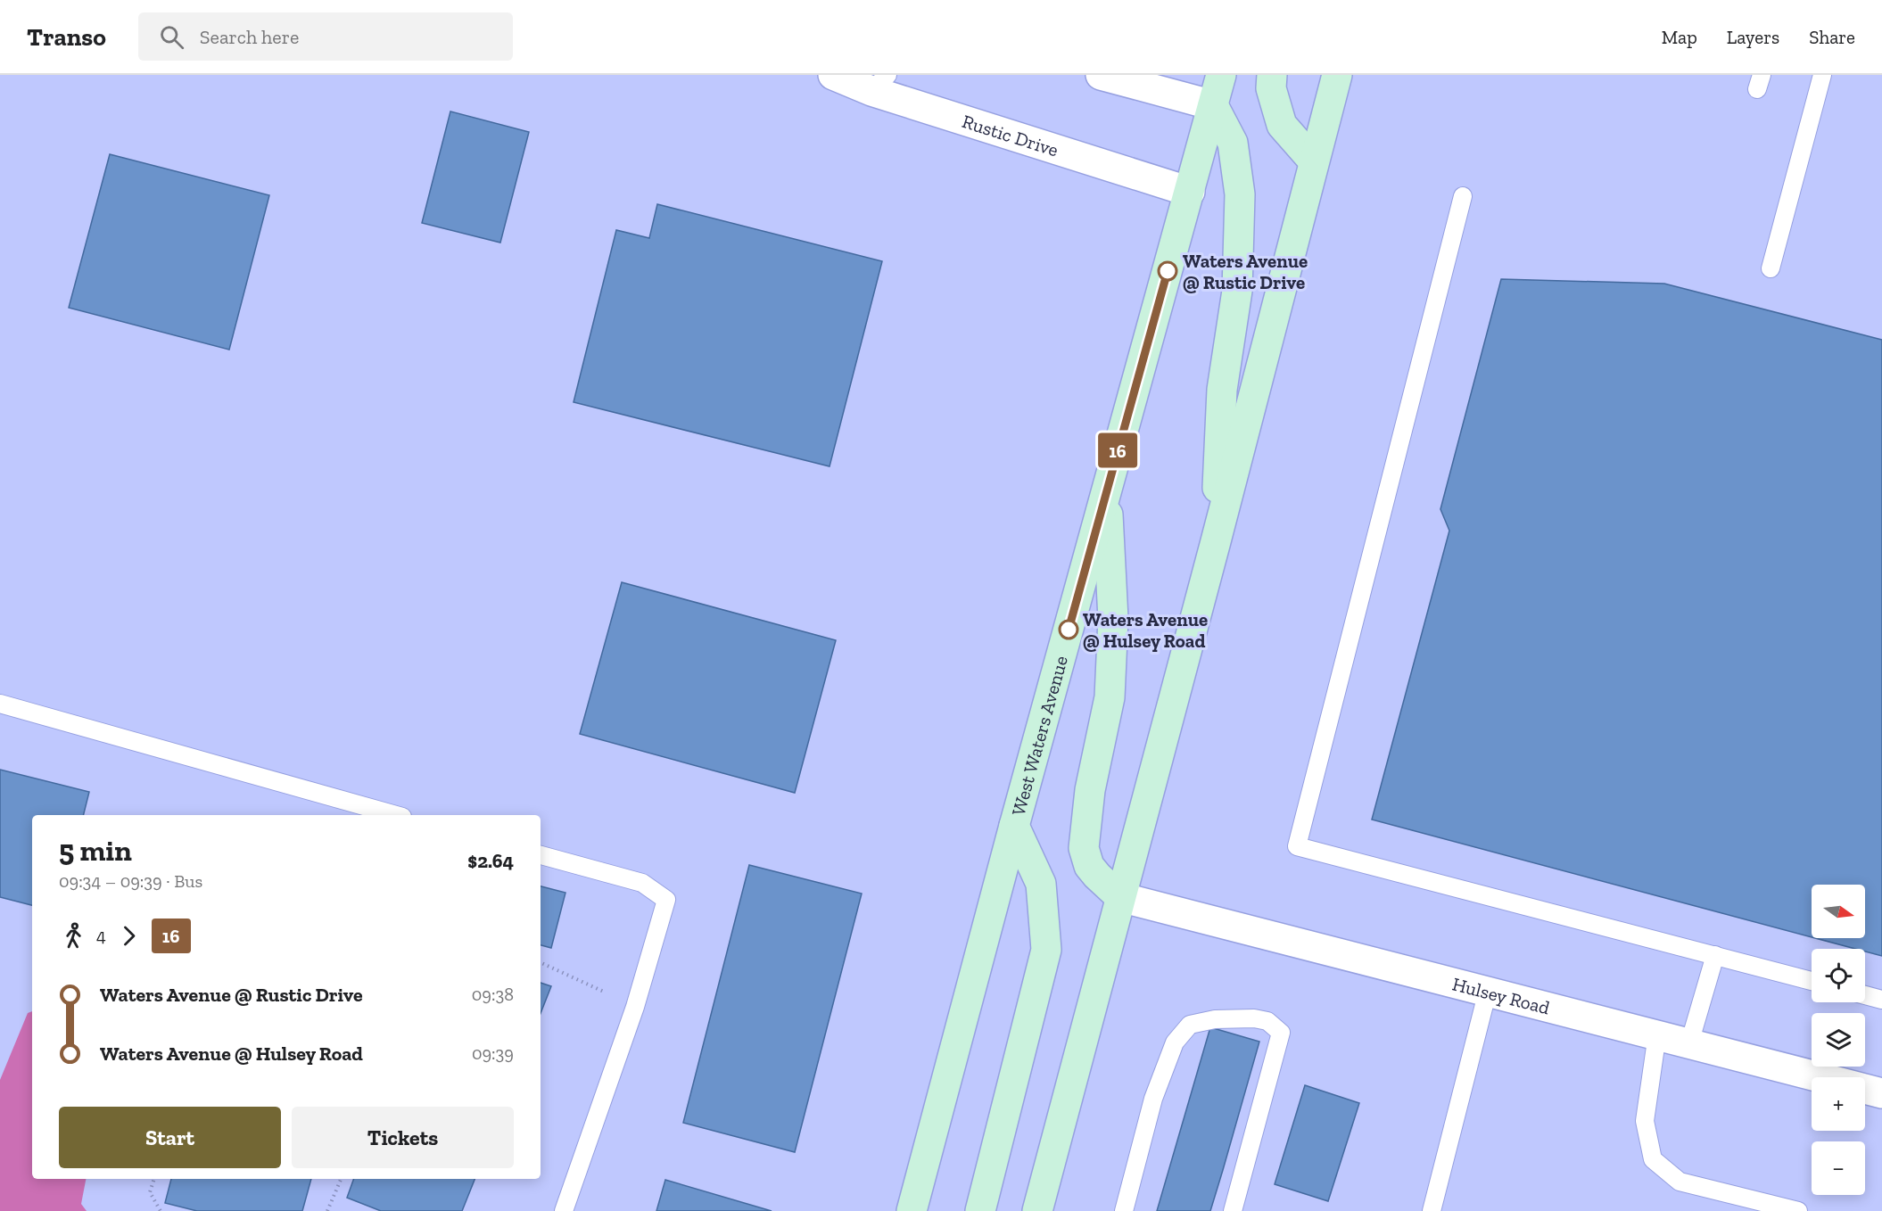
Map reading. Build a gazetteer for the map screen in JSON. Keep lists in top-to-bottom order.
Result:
{
  "streets": {
    "main road": ["West Waters Avenue"],
    "street": ["Rustic Drive", "Hulsey Road"]
  },
  "crossings": [
    ["Rustic Drive", "West Waters Avenue"]
  ],
  "places": ["Waters Avenue @ Rustic Drive", "Waters Avenue @ Hulsey Road"],
  "lines": ["bus line 16"],
  "north": "right",
  "page": {
    "header": "Transo",
    "search": "Search here",
    "nav": ["Map", "Layers", "Share"],
    "on_map": "16",
    "heading": ["5 min", "09:34 – 09:39 · Bus", "$2.64"],
    "map_buttons": ["+", "−"],
    "legs": ["4", "16"],
    "list": [
      {
        "name": "Waters Avenue @ Rustic Drive",
        "value": "09:38"
      },
      {
        "name": "Waters Avenue @ Hulsey Road",
        "value": "09:39"
      }
    ],
    "buttons": ["Start", "Tickets"]
  }
}
